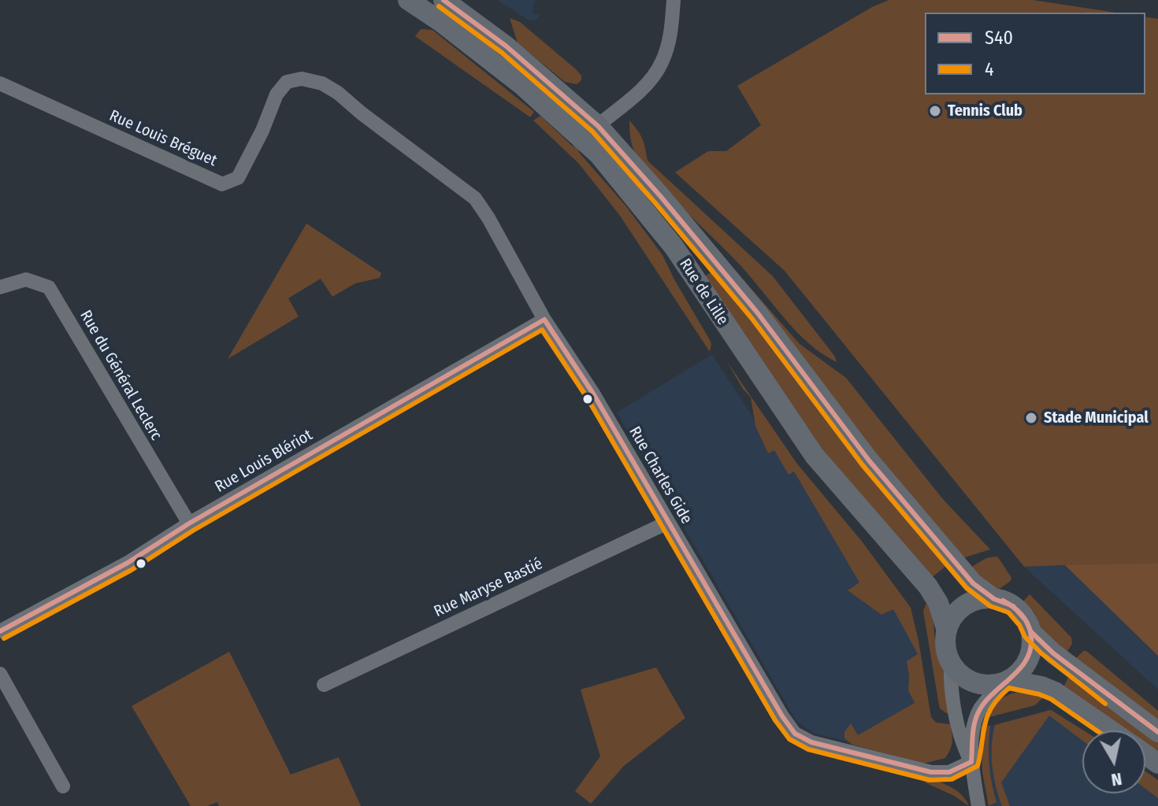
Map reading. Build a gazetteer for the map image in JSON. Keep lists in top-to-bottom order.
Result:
{
  "streets": {
    "main road": ["Rue de Lille"],
    "street": [
      "Rue Louis Bréguet",
      "Rue du Général Leclerc",
      "Rue Louis Blériot",
      "Rue Charles Gide",
      "Rue Maryse Bastié"
    ]
  },
  "crossings": [
    ["Rue Louis Bréguet", "Rue Charles Gide"],
    ["Rue du Général Leclerc", "Rue Louis Blériot"],
    ["Rue Louis Blériot", "Rue Charles Gide"],
    ["Rue Charles Gide", "Rue Maryse Bastié"]
  ],
  "places": ["Tennis Club", "Stade Municipal"],
  "lines": ["transit line S40", "transit line 4"],
  "legend": ["S40", "4"],
  "north": "bottom"
}
